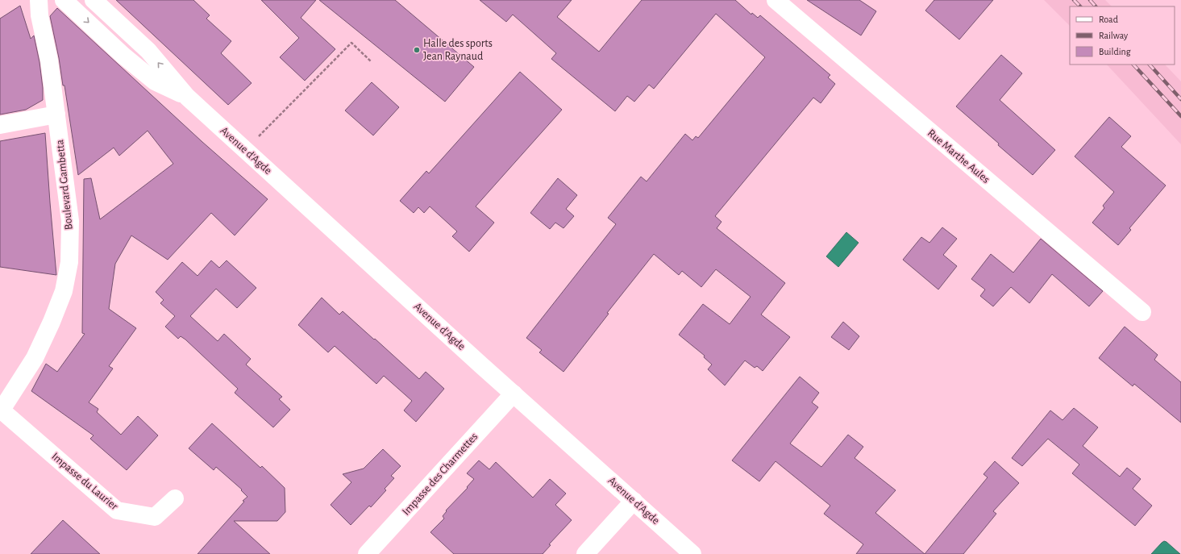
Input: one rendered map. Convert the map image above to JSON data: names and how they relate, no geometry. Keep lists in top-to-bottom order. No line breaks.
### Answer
{"streets":{"street":["Avenue d'Agde","Rue Marthe Aules","Boulevard Gambetta","Impasse des Charmettes","Impasse du Laurier"]},"crossings":[["Avenue d'Agde","Impasse des Charmettes"],["Boulevard Gambetta","Impasse du Laurier"]],"places":["Halle des sports Jean Raynaud"],"legend":["Road","Railway","Building"]}
